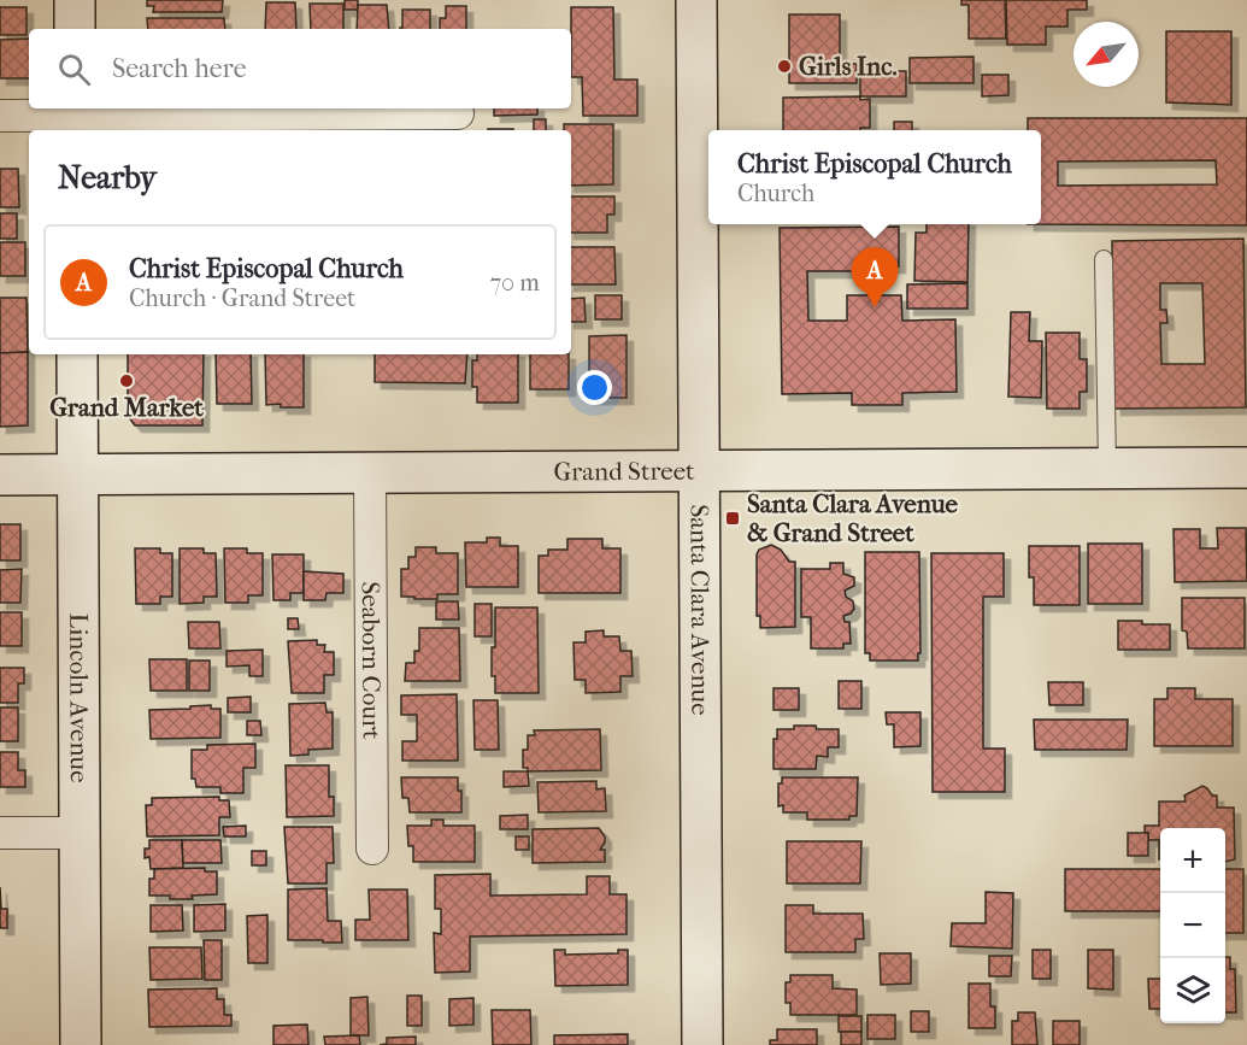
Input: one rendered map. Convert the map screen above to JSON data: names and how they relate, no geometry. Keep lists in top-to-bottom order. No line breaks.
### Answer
{"streets":{"street":["Grand Street","Santa Clara Avenue","Seaborn Court","Lincoln Avenue"]},"crossings":[["Grand Street","Santa Clara Avenue"],["Grand Street","Seaborn Court"],["Grand Street","Lincoln Avenue"]],"places":{"other":["Girls Inc.","Grand Market"],"transit":["Santa Clara Avenue & Grand Street"]},"north":"bottom left","page":{"search":"Search here","popup":["Christ Episcopal Church","Church"],"heading":"Nearby","list":[{"mark":"A","name":"Christ Episcopal Church","note":"Church · Grand Street","value":"70 m"}],"pins":"A","map_buttons":["+","−"]}}
